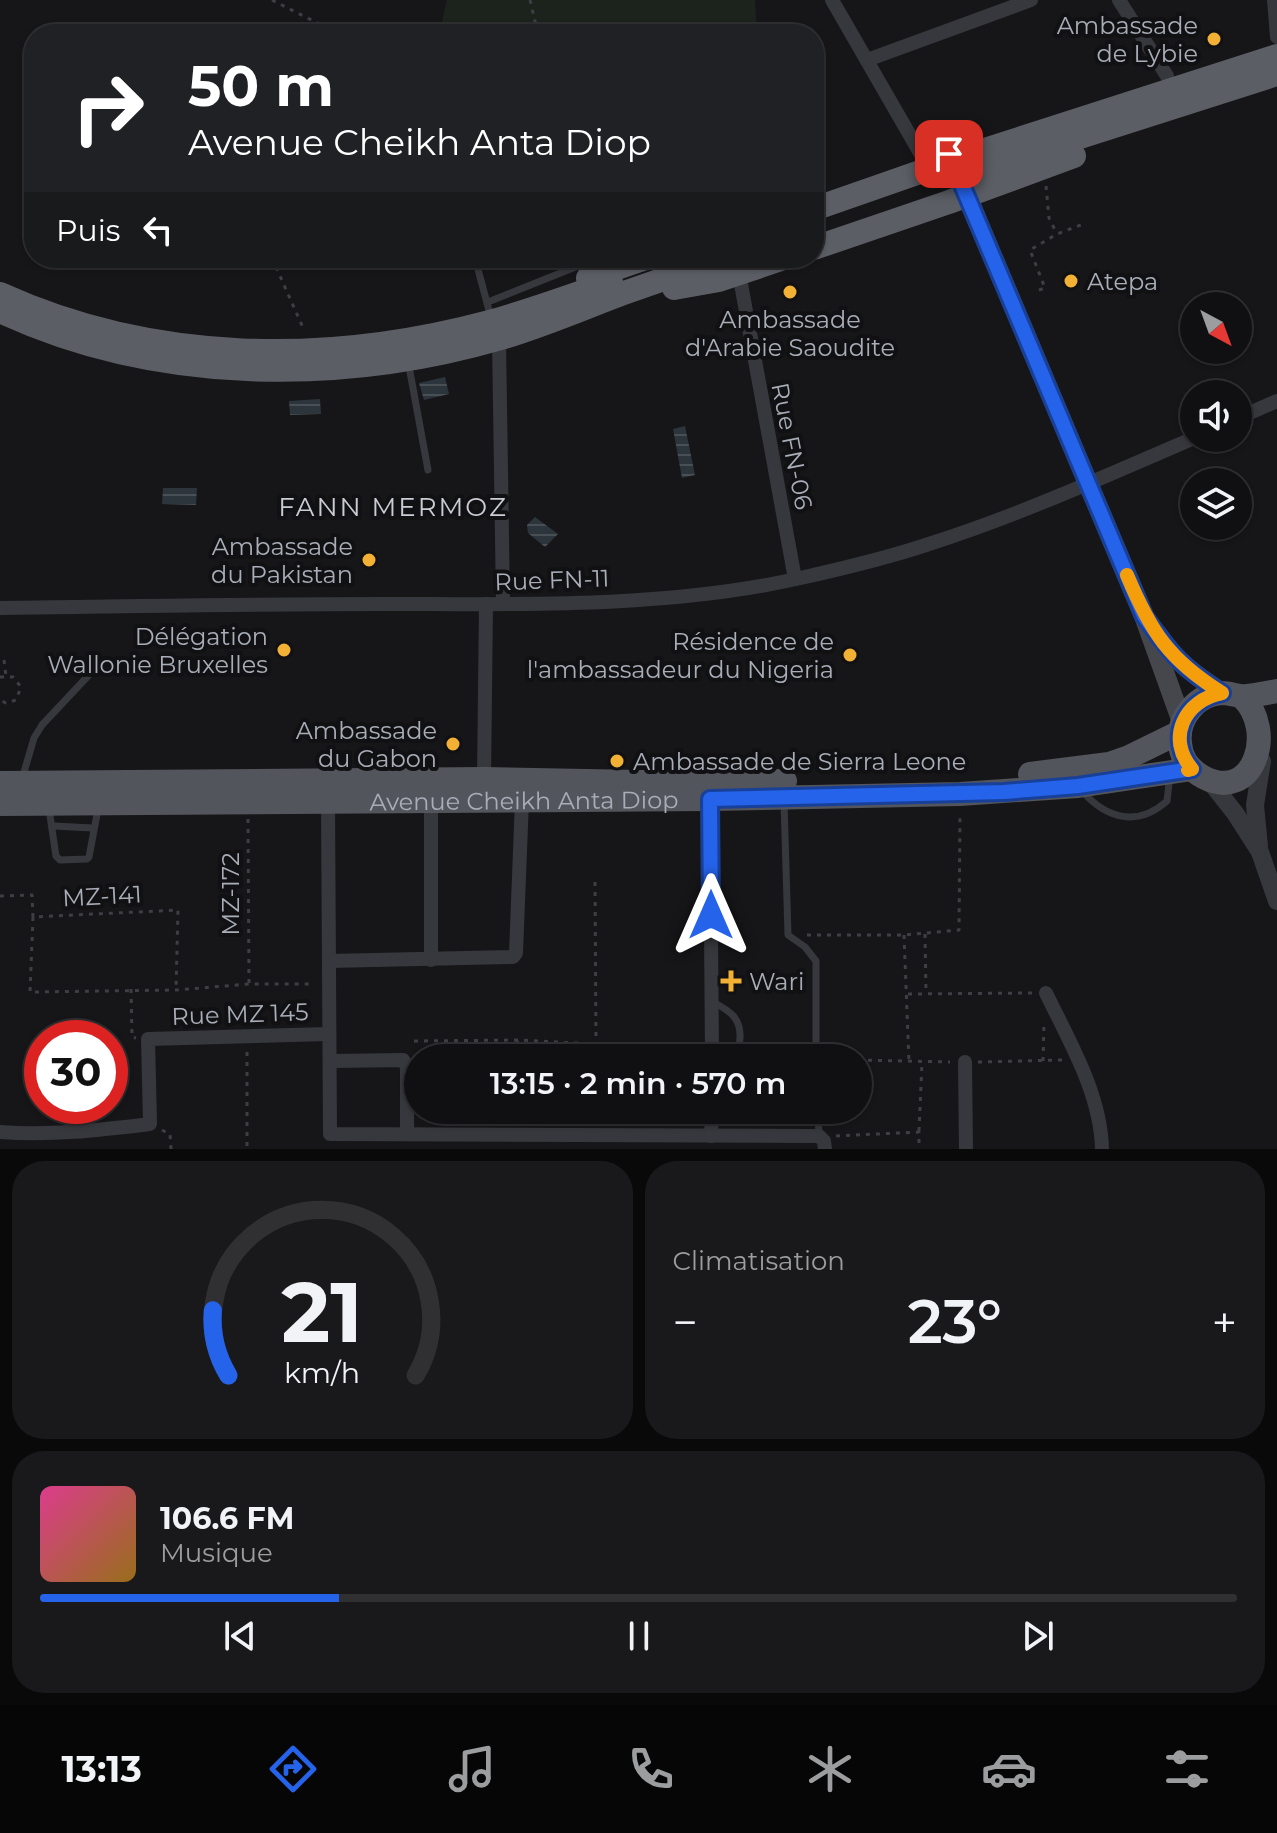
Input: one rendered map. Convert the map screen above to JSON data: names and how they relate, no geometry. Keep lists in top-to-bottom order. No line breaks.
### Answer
{"streets":{"main road":["Avenue Cheikh Anta Diop"],"street":["Rue FN-06","Rue FN-11","Rue MZ 145"],"path":["MZ-172","MZ-141"]},"crossings":[["Rue FN-06","Rue FN-11"],["Avenue Cheikh Anta Diop","MZ-172"]],"districts":["FANN MERMOZ"],"places":{"other":["Ambassade de Lybie","Atepa","Ambassade d'Arabie Saoudite","Ambassade du Pakistan","Délégation Wallonie Bruxelles","Résidence de l'ambassadeur du Nigeria","Ambassade du Gabon","Ambassade de Sierra Leone"],"health":["Wari"]},"north":"bottom right","page":{"turn":["50 m","Avenue Cheikh Anta Diop"],"then":"Puis","limit":"30","trip":"13:15 · 2 min · 570 m","tile":"Climatisation","heat":["−","23°","+"],"song":["106.6 FM","Musique"],"tabs":"13:13","gauge":["21","km/h"]}}
